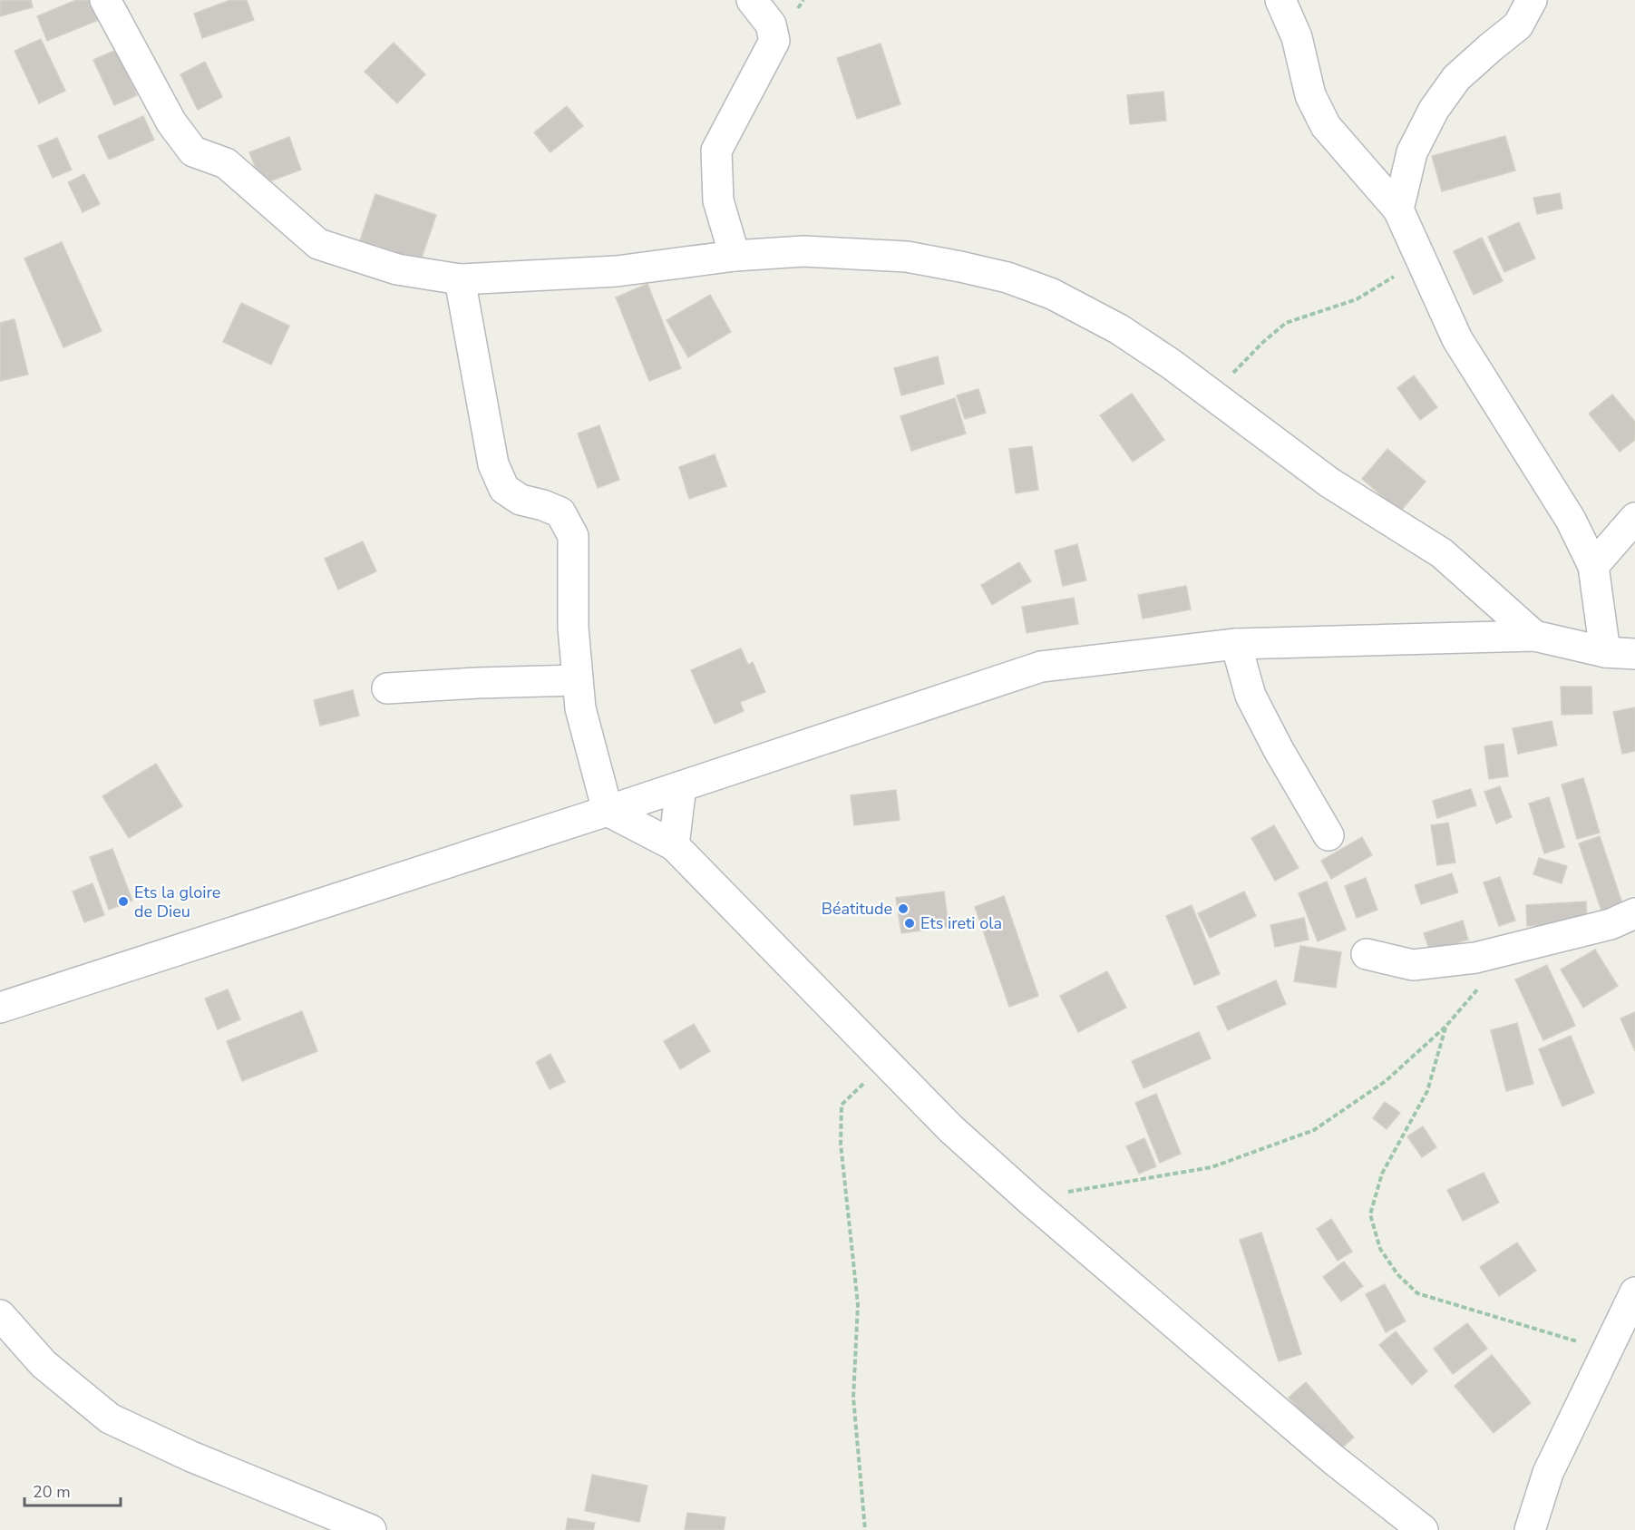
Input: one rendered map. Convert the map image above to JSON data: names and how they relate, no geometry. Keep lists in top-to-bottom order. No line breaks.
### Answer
{"places":["Ets la gloire de Dieu","Béatitude","Ets ireti ola"],"scale_bar":"20 m"}
